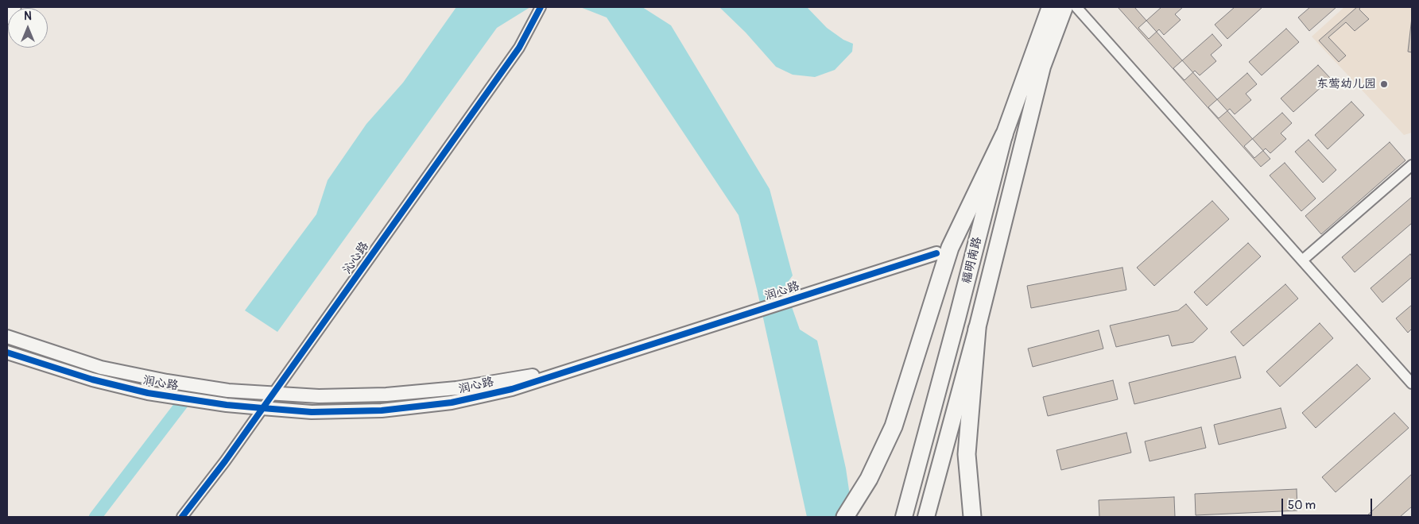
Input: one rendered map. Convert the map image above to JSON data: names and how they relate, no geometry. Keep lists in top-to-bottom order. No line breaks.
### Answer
{"streets":{"main road":["福明南路"],"street":["沁心路","润心路"]},"crossings":[["沁心路","润心路"]],"places":["东莺幼儿园"],"scale_bar":"50 m","north":"top"}
